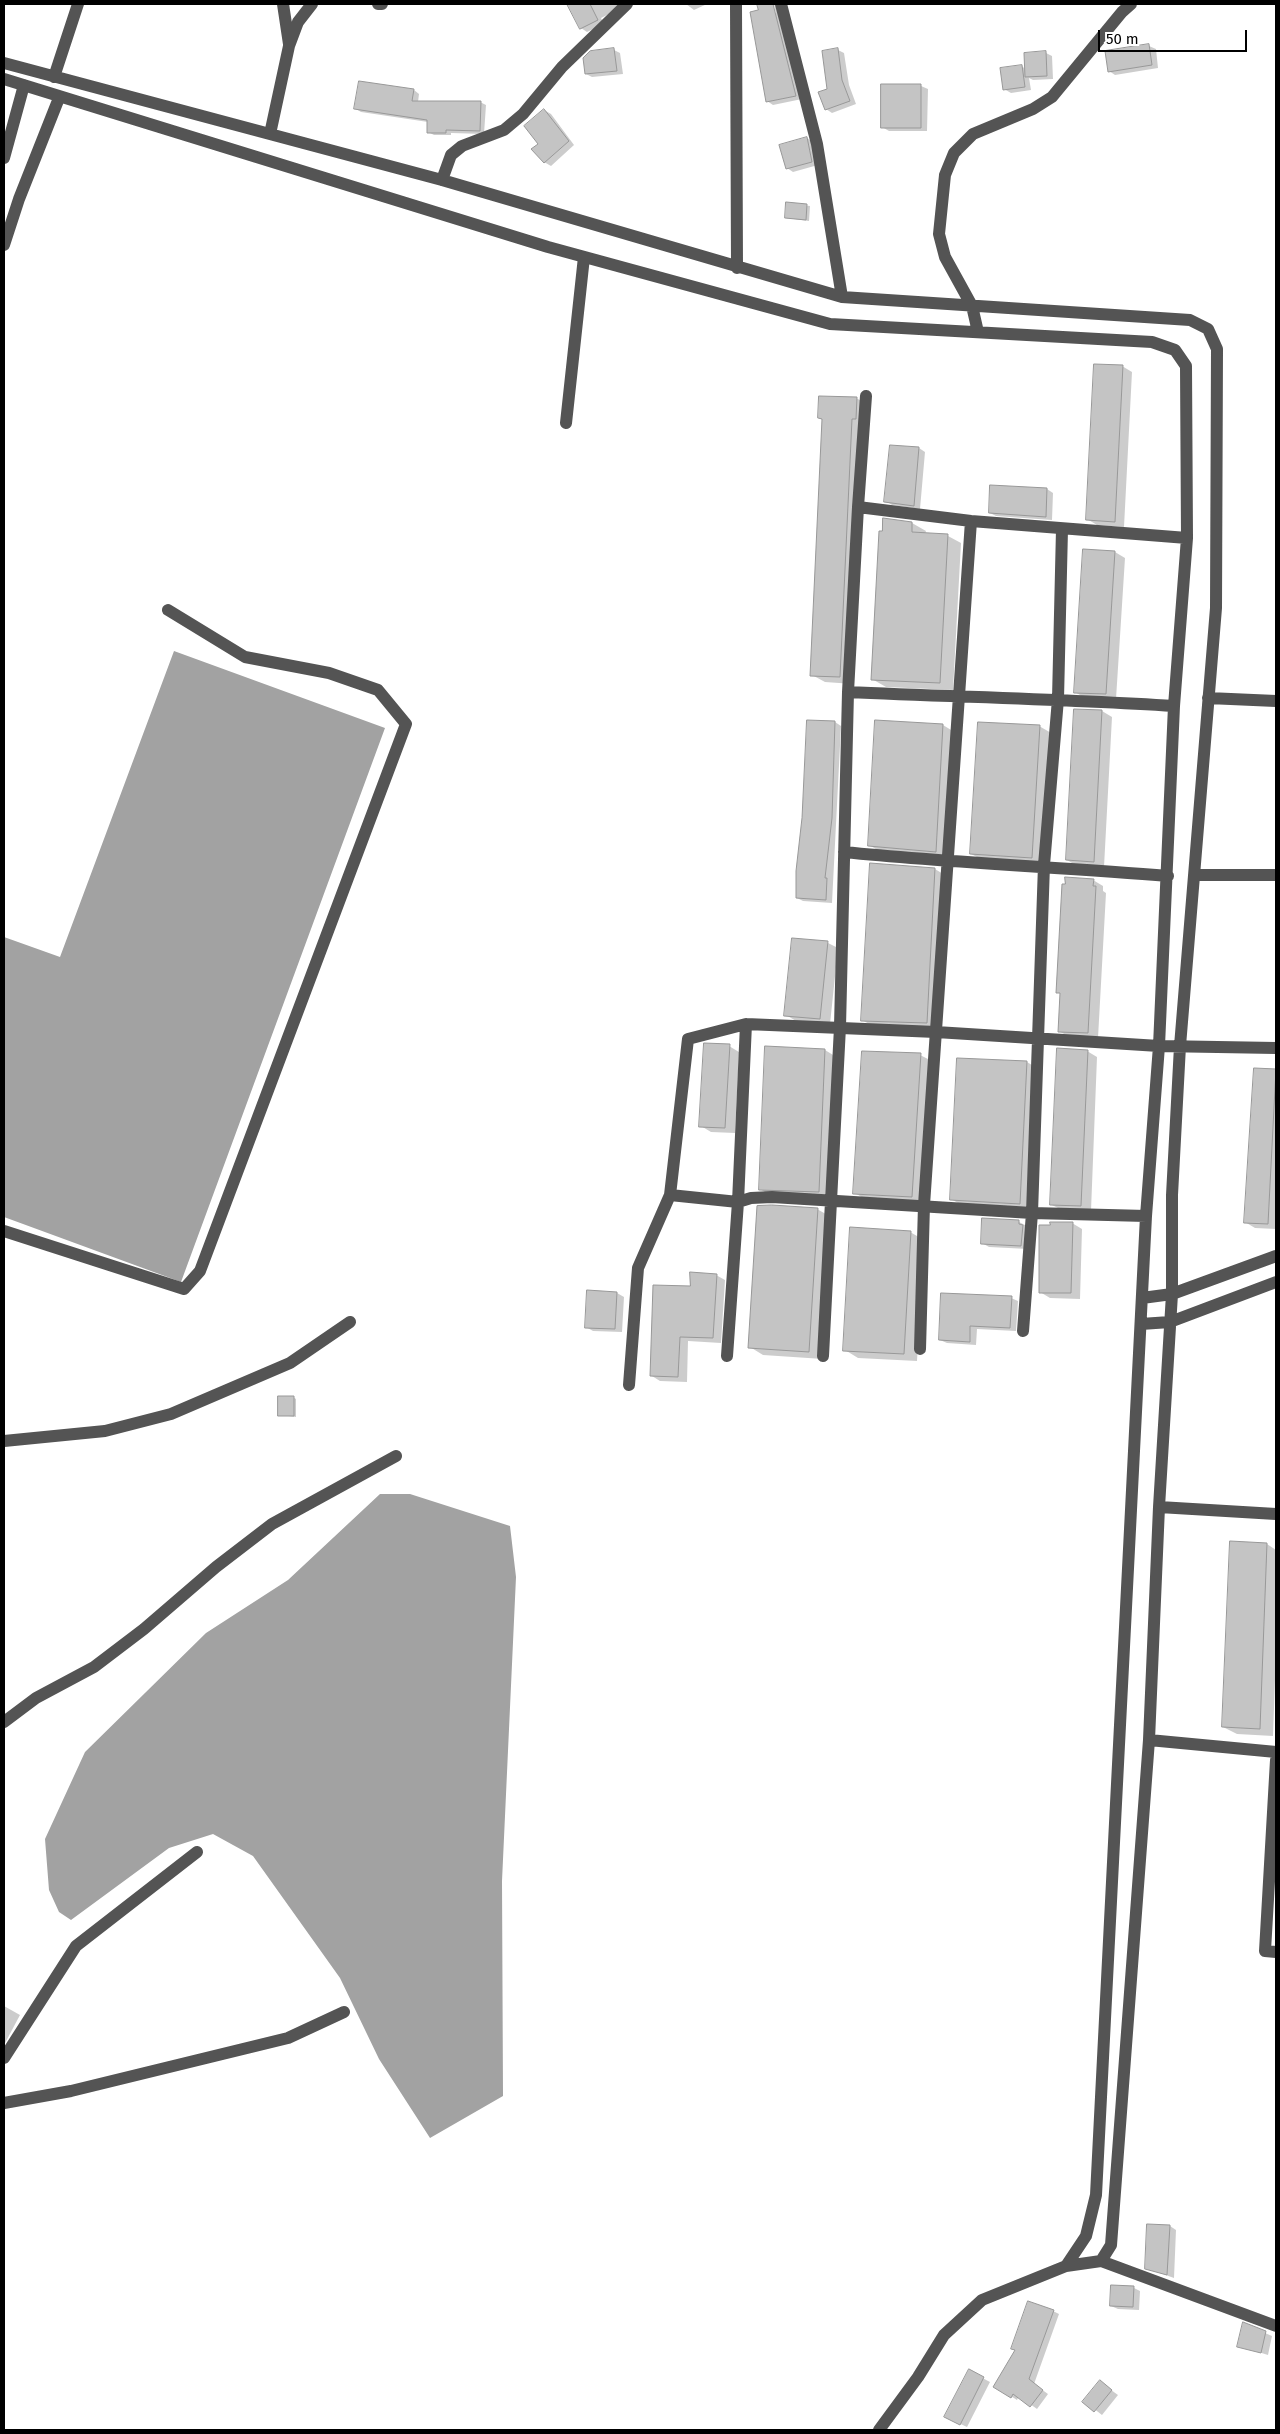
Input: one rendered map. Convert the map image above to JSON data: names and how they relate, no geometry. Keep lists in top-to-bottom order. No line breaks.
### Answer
{"scale_bar":"50 m"}
